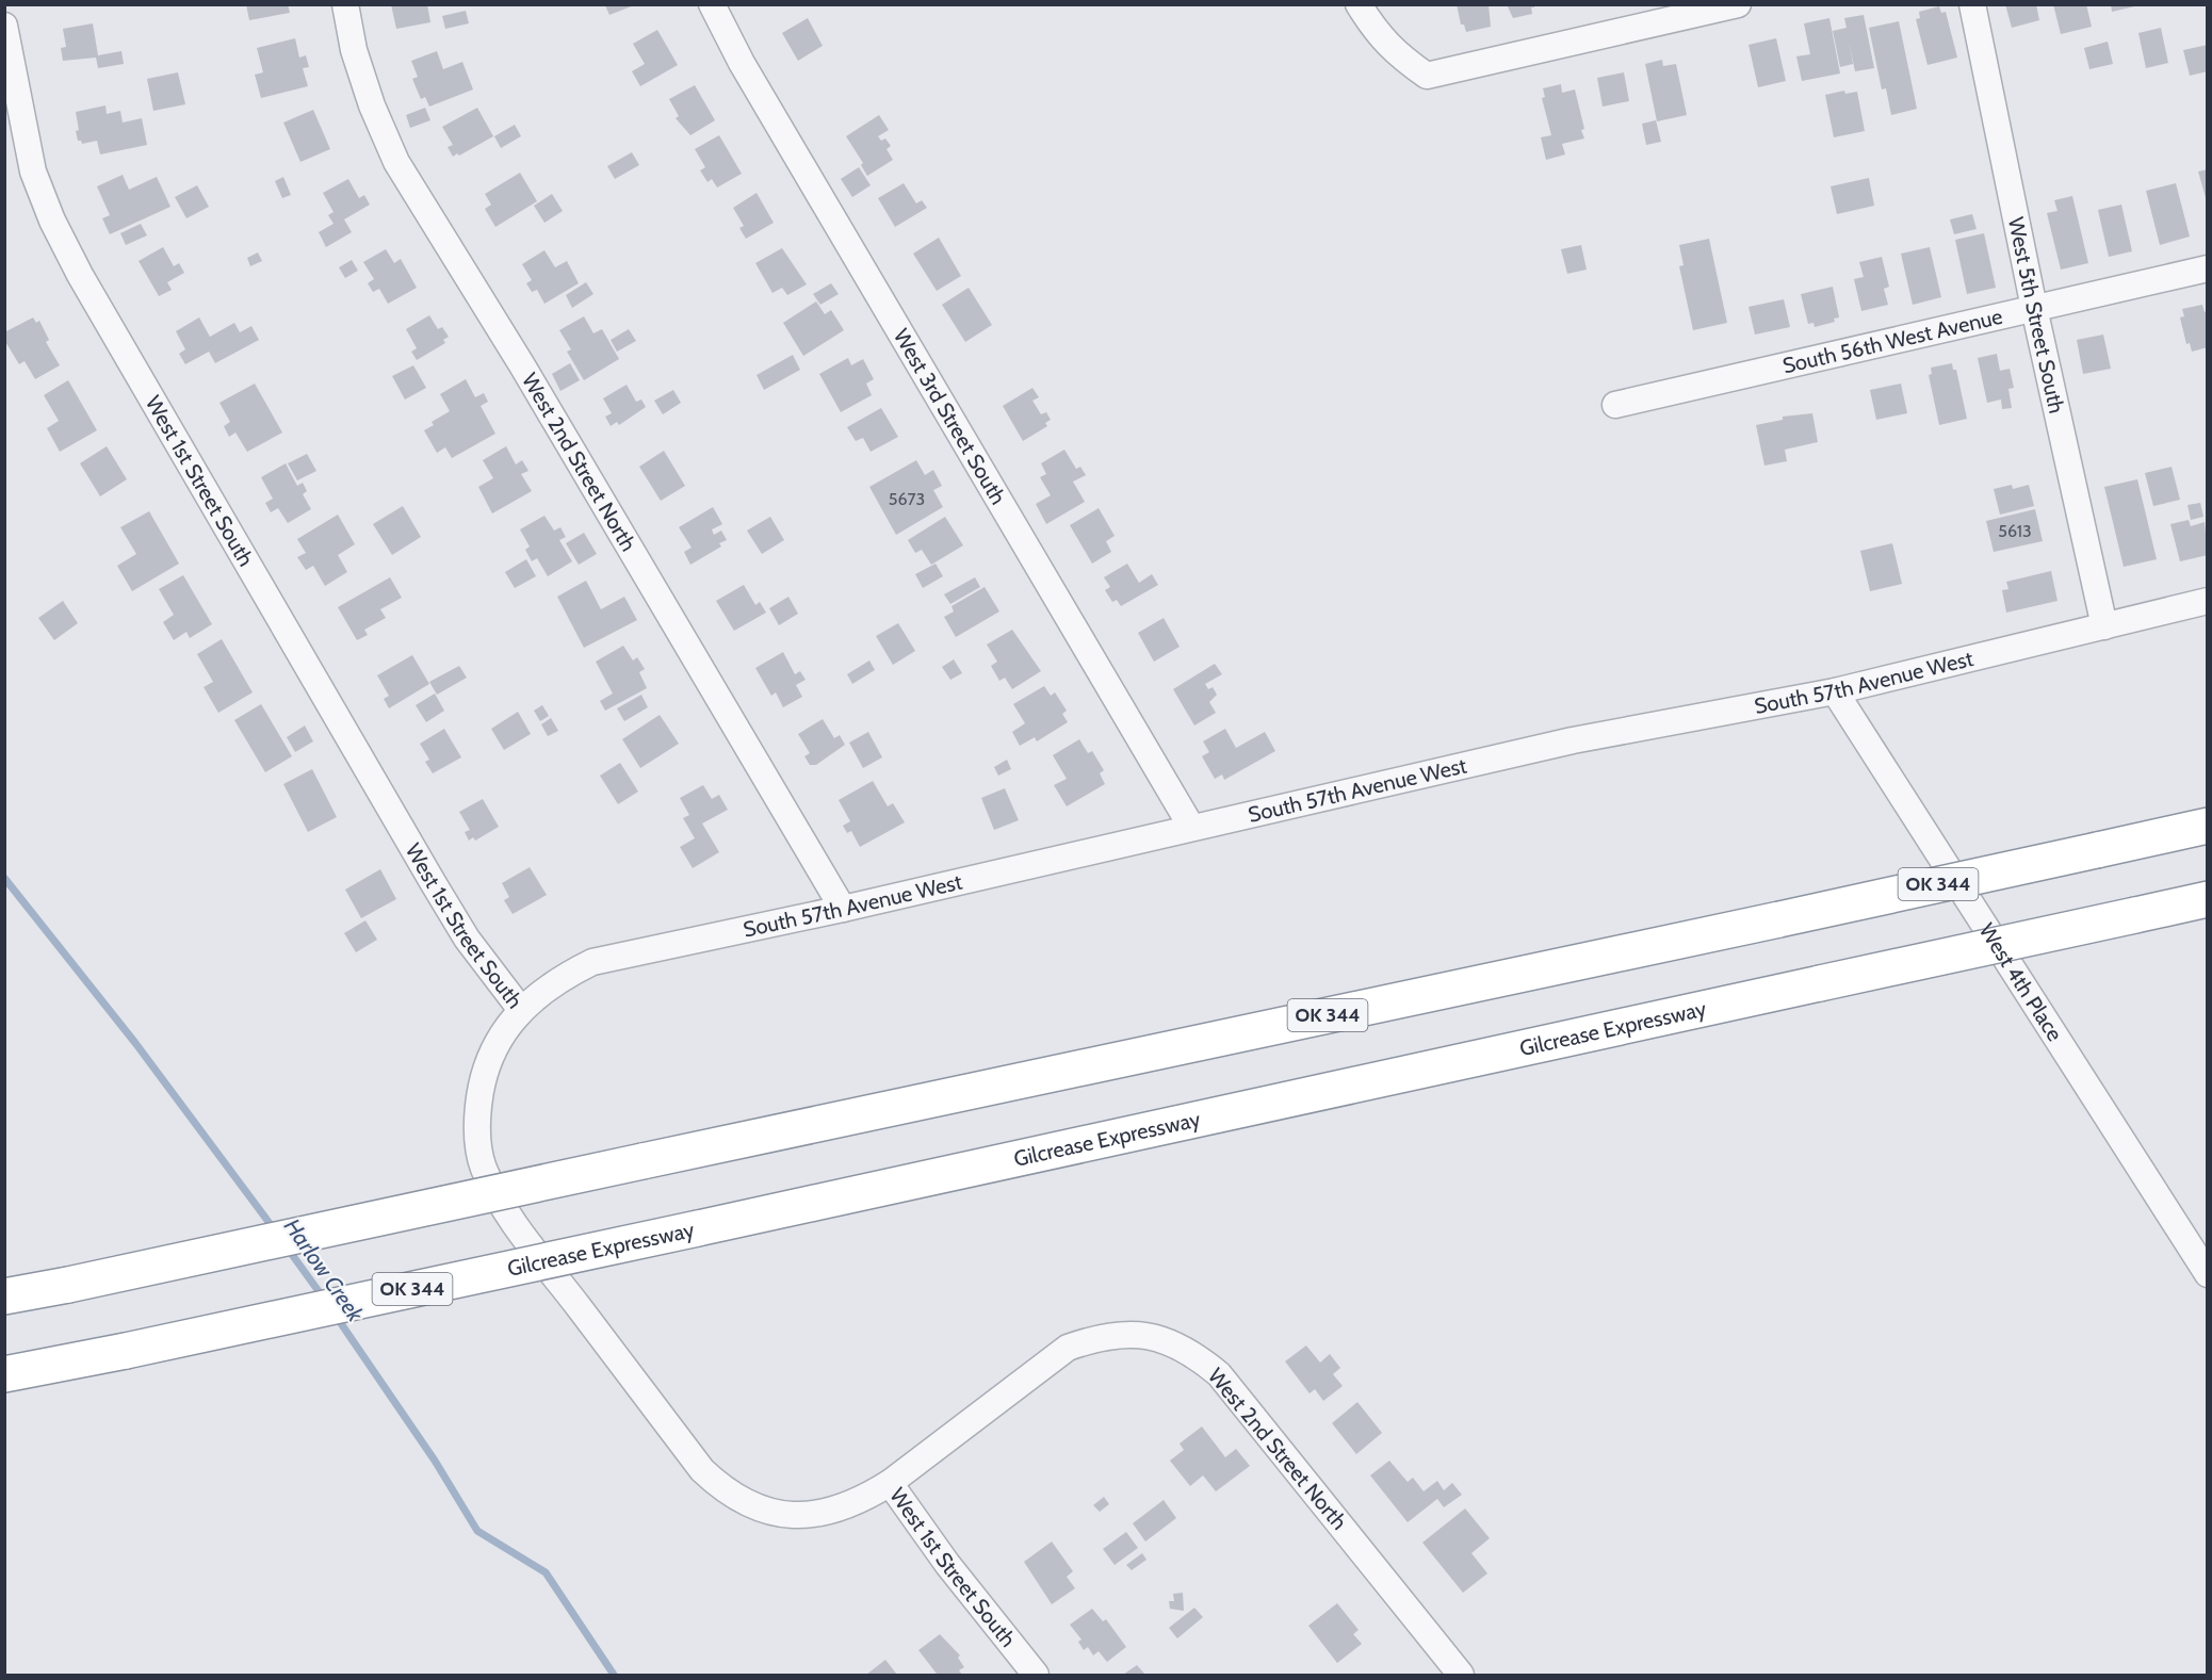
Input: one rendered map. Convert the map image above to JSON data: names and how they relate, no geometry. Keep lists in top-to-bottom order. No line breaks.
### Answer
{"streets":{"highway":["OK 344","Gilcrease Expressway"],"street":["West 5th Street South","South 56th West Avenue","West 3rd Street South","West 2nd Street North","West 1st Street South","South 57th Avenue West","West 4th Place"]},"crossings":[["West 5th Street South","South 56th West Avenue"],["West 5th Street South","South 57th Avenue West"],["West 3rd Street South","South 57th Avenue West"],["West 2nd Street North","West 1st Street South"],["West 2nd Street North","South 57th Avenue West"],["West 1st Street South","South 57th Avenue West"],["South 57th Avenue West","West 4th Place"]],"water":["Harlow Creek"],"house_numbers":["5673","5613"]}
